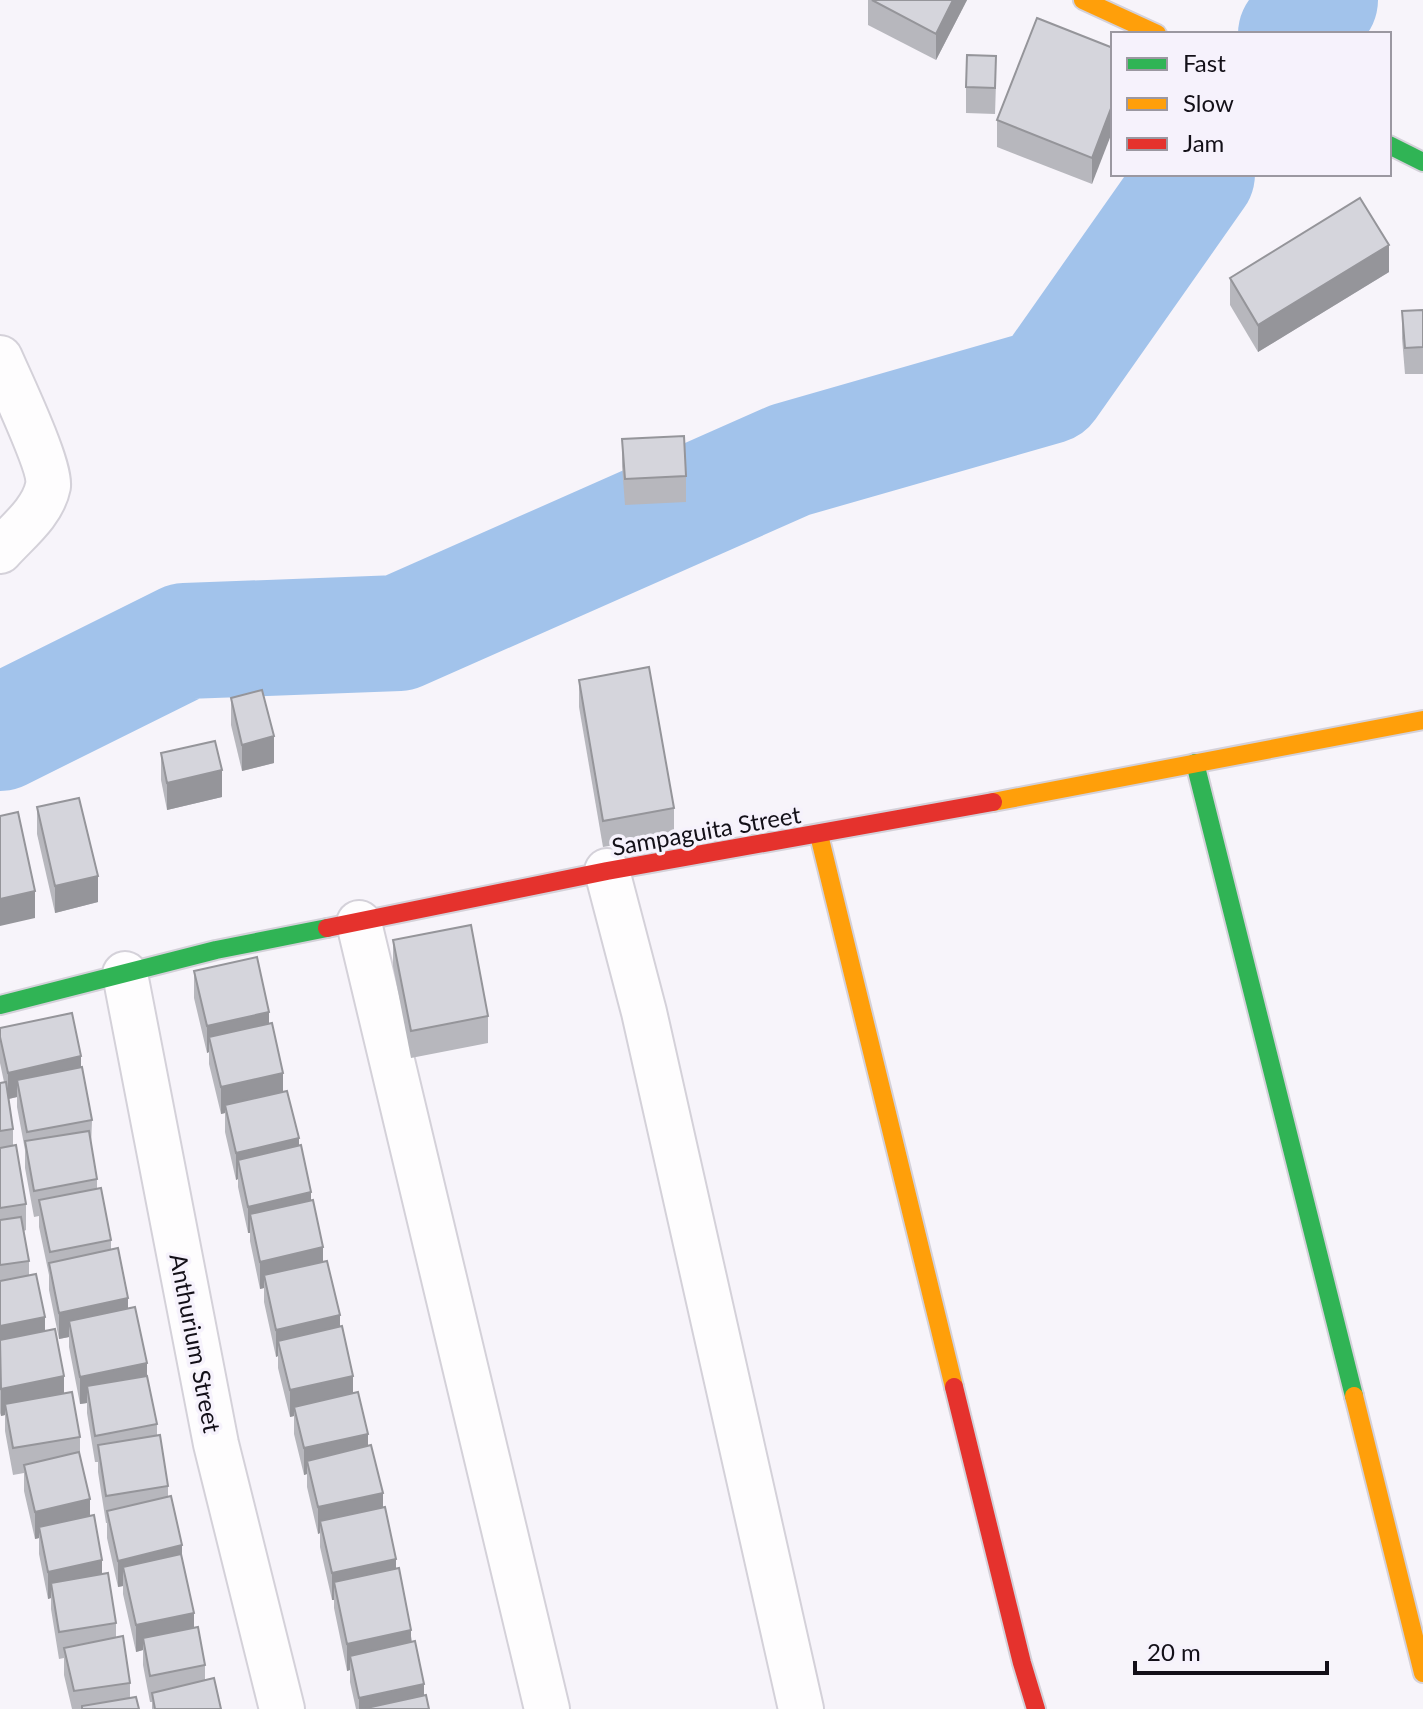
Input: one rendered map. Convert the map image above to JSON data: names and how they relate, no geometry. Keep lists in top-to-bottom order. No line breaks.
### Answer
{"streets":{"street":["Sampaguita Street","Anthurium Street"]},"crossings":[["Sampaguita Street","Anthurium Street"]],"legend":["Fast","Slow","Jam"],"scale_bar":"20 m"}
